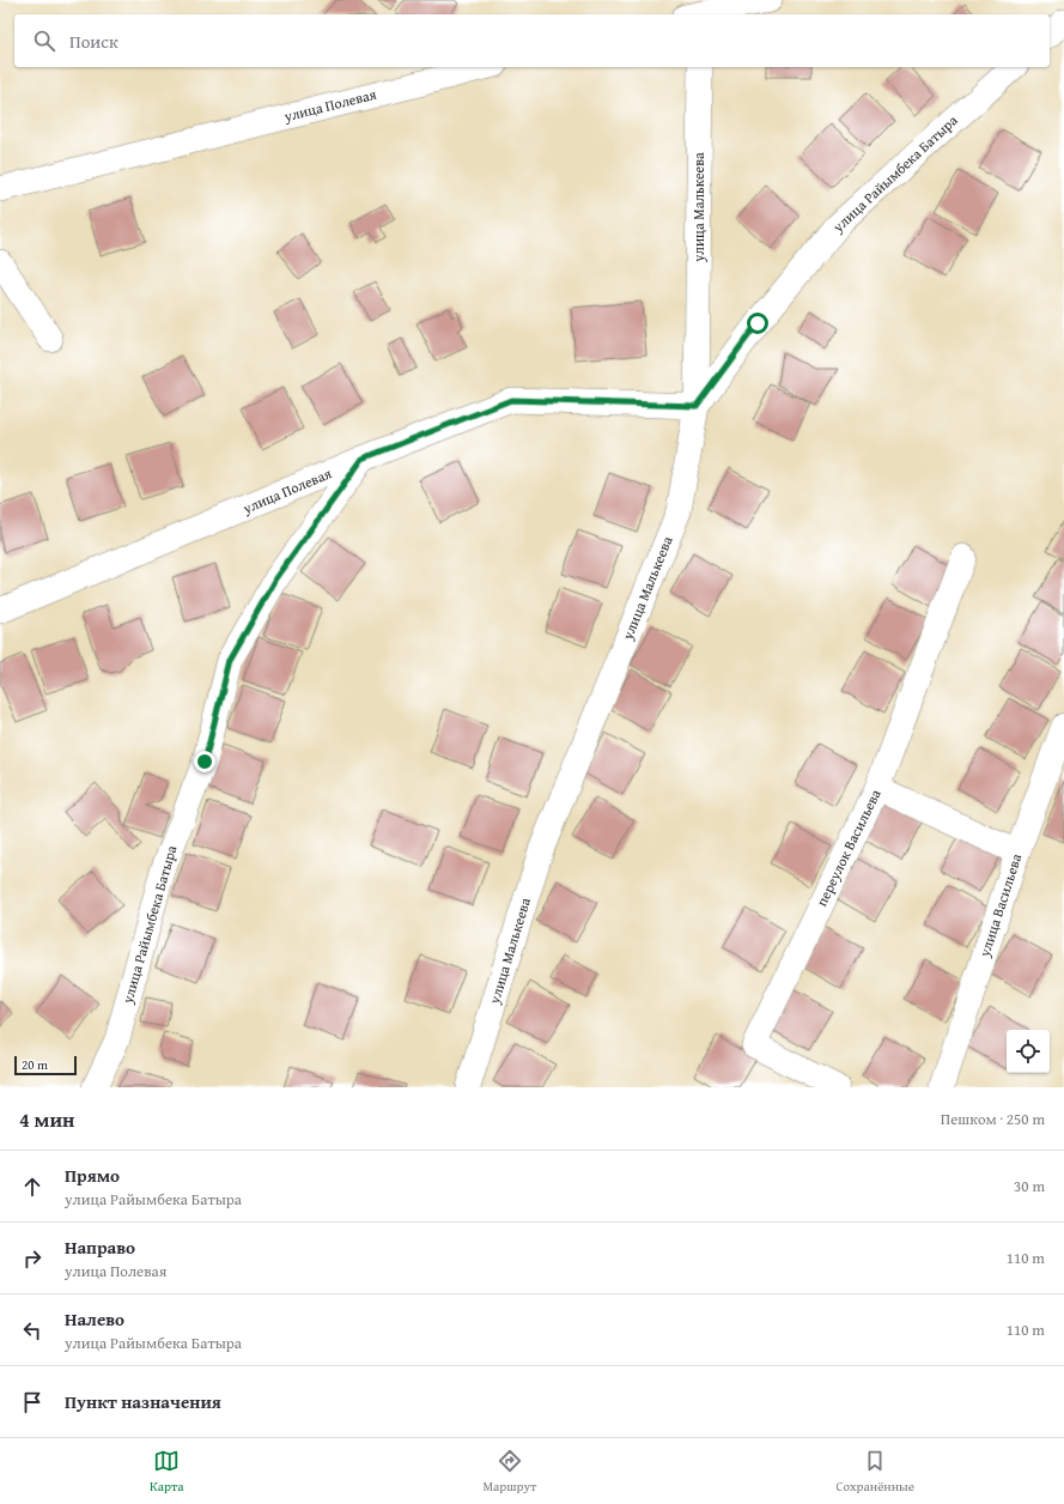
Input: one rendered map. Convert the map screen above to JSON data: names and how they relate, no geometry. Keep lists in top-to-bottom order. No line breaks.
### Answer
{"streets":{"street":["улица Полевая","улица Райымбека Батыра","улица Малькеева","переулок Васильева","улица Васильева"]},"crossings":[["улица Полевая","улица Райымбека Батыра"],["улица Полевая","улица Малькеева"],["улица Райымбека Батыра","улица Малькеева"]],"scale_bar":"20 m","page":{"search":"Поиск","scale":"20 m","heading":["4 мин","Пешком · 250 m"],"list":[["Прямо","улица Райымбека Батыра","30 m"],["Направо","улица Полевая","110 m"],["Налево","улица Райымбека Батыра","110 m"],"Пункт назначения"],"nav":["Карта","Маршрут","Сохранённые"]}}
